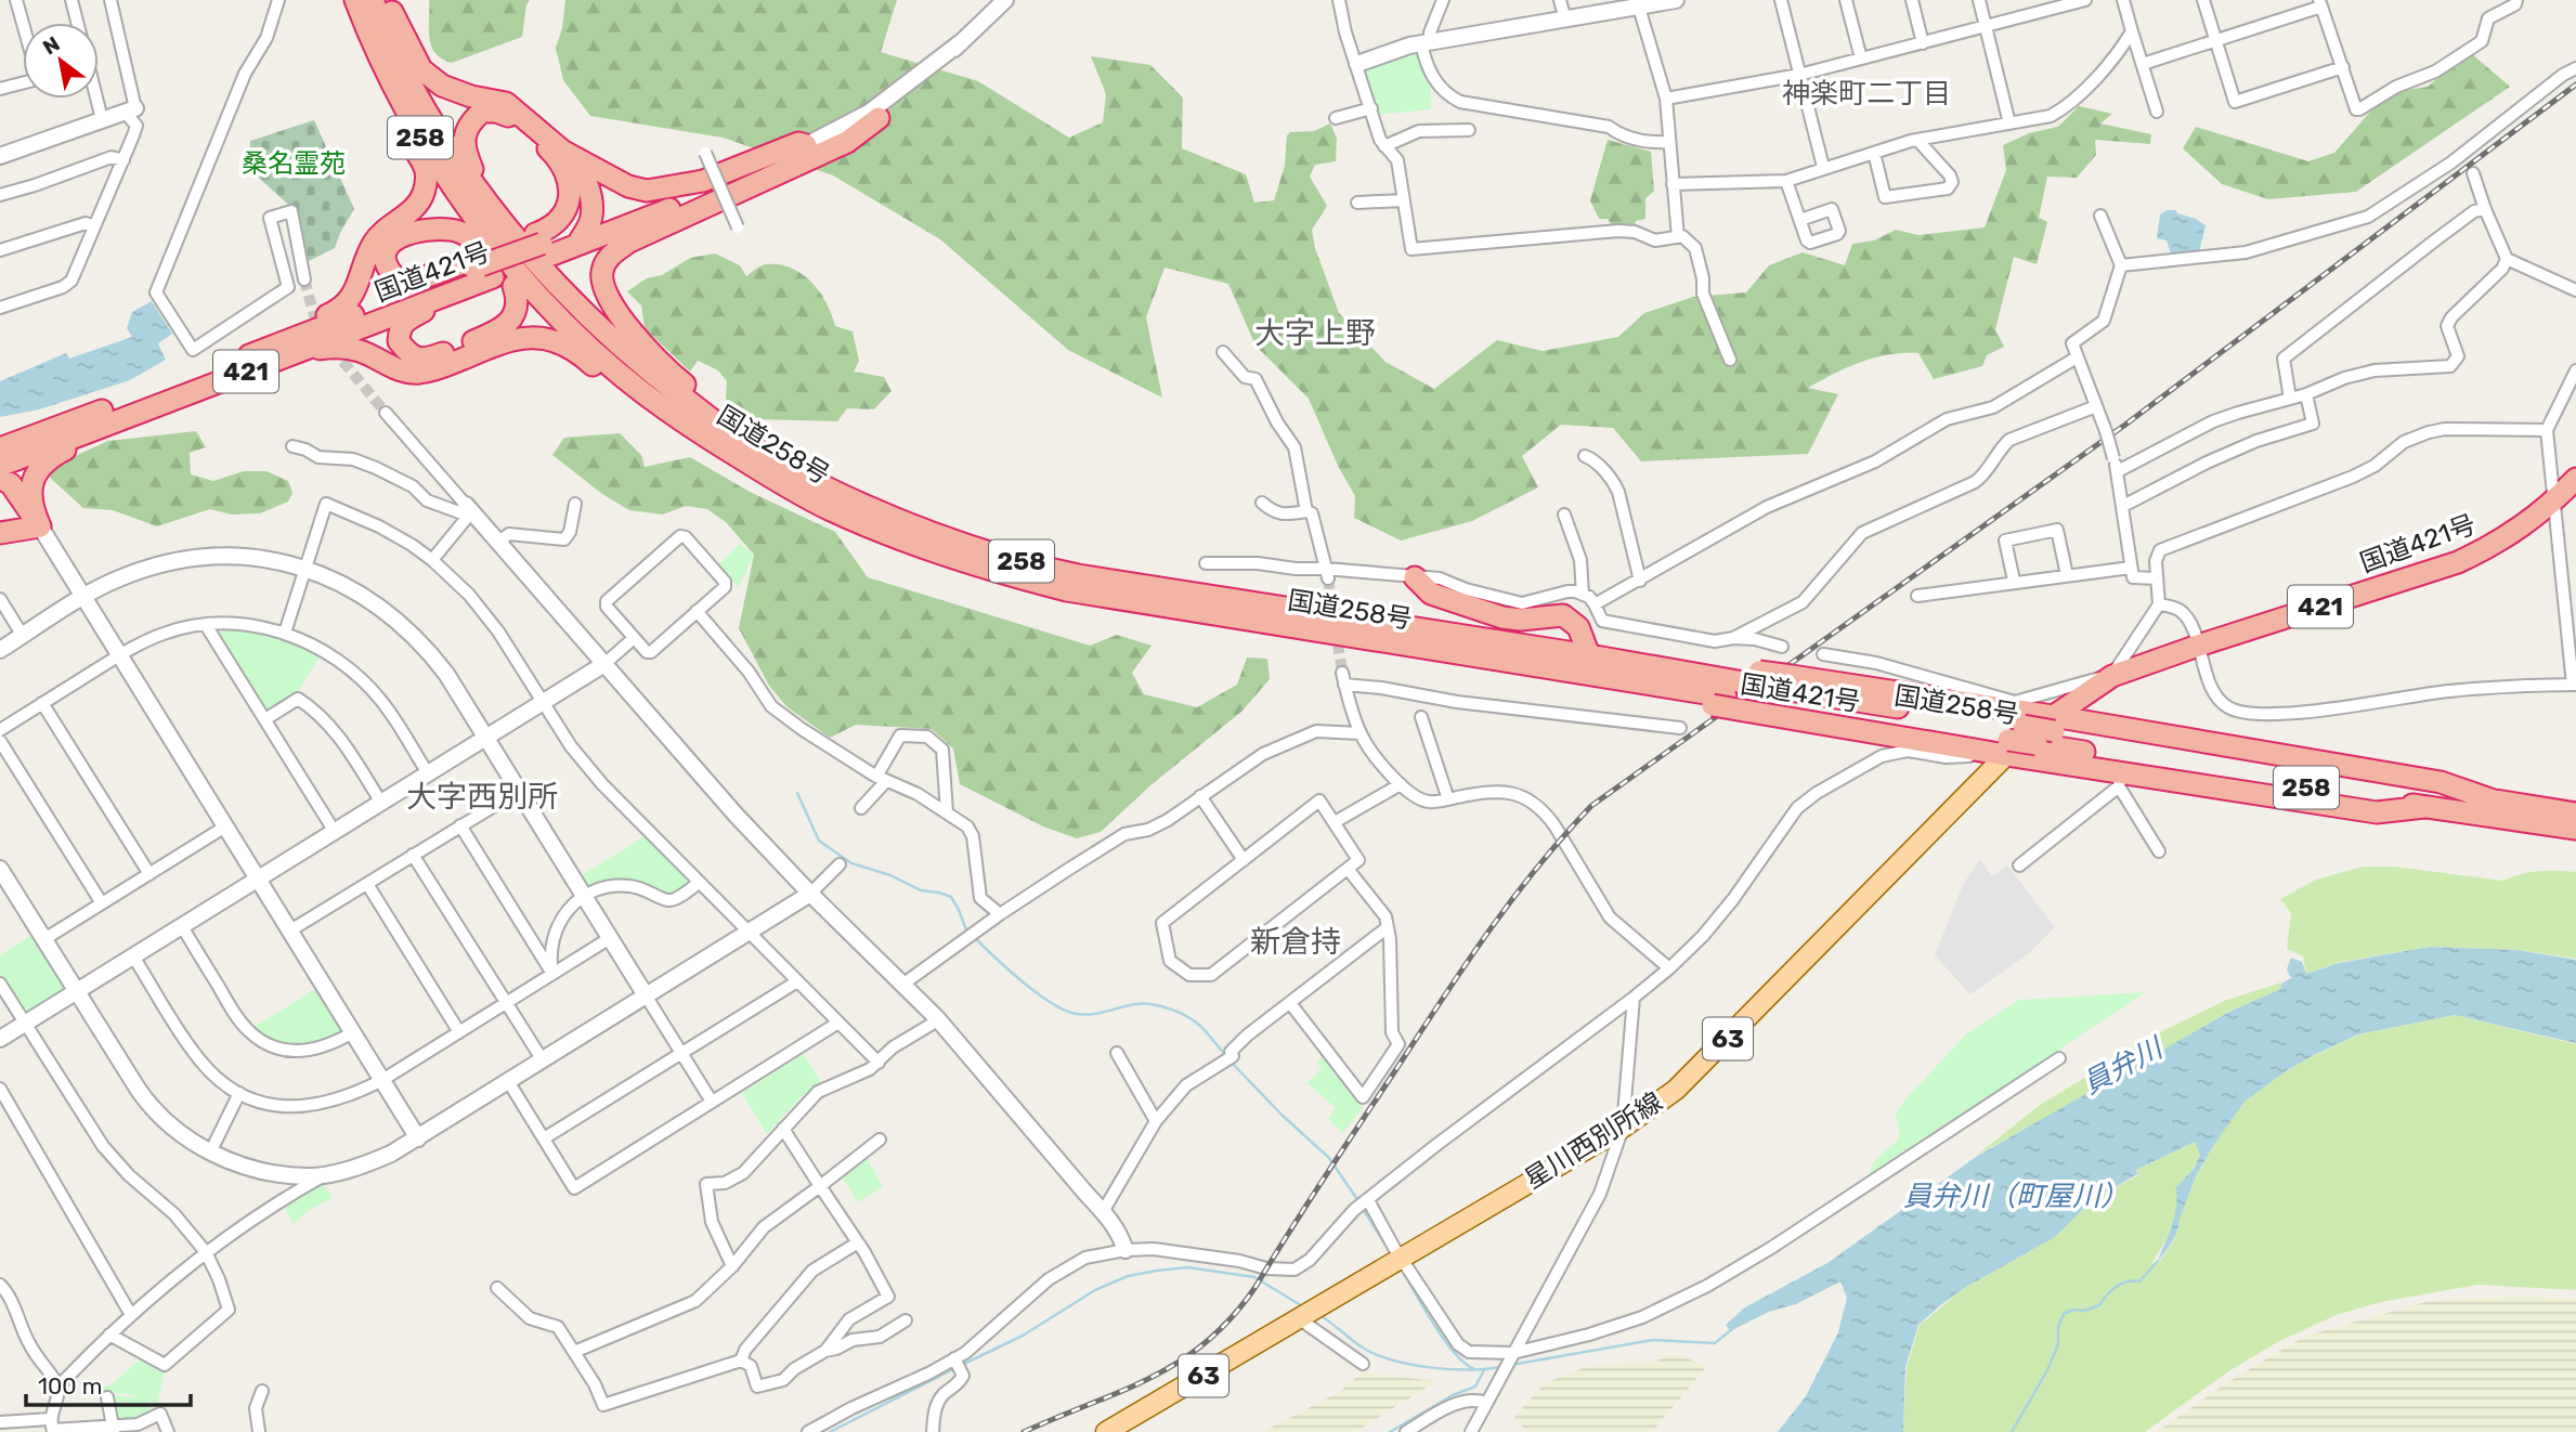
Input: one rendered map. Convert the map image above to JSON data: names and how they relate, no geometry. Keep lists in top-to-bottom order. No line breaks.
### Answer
{"streets":{"highway":["258","国道421号","421","国道258号"],"main road":["63","星川西別所線"]},"crossings":[["国道421号","421"],["国道421号","国道258号"],["国道421号","星川西別所線"],["421","国道258号"],["国道258号","星川西別所線"]],"districts":["神楽町二丁目","大字上野","大字西別所","新倉持"],"water":["員弁川","員弁川（町屋川）"],"parks":["桑名霊苑"],"scale_bar":"100 m","north":"top left"}
